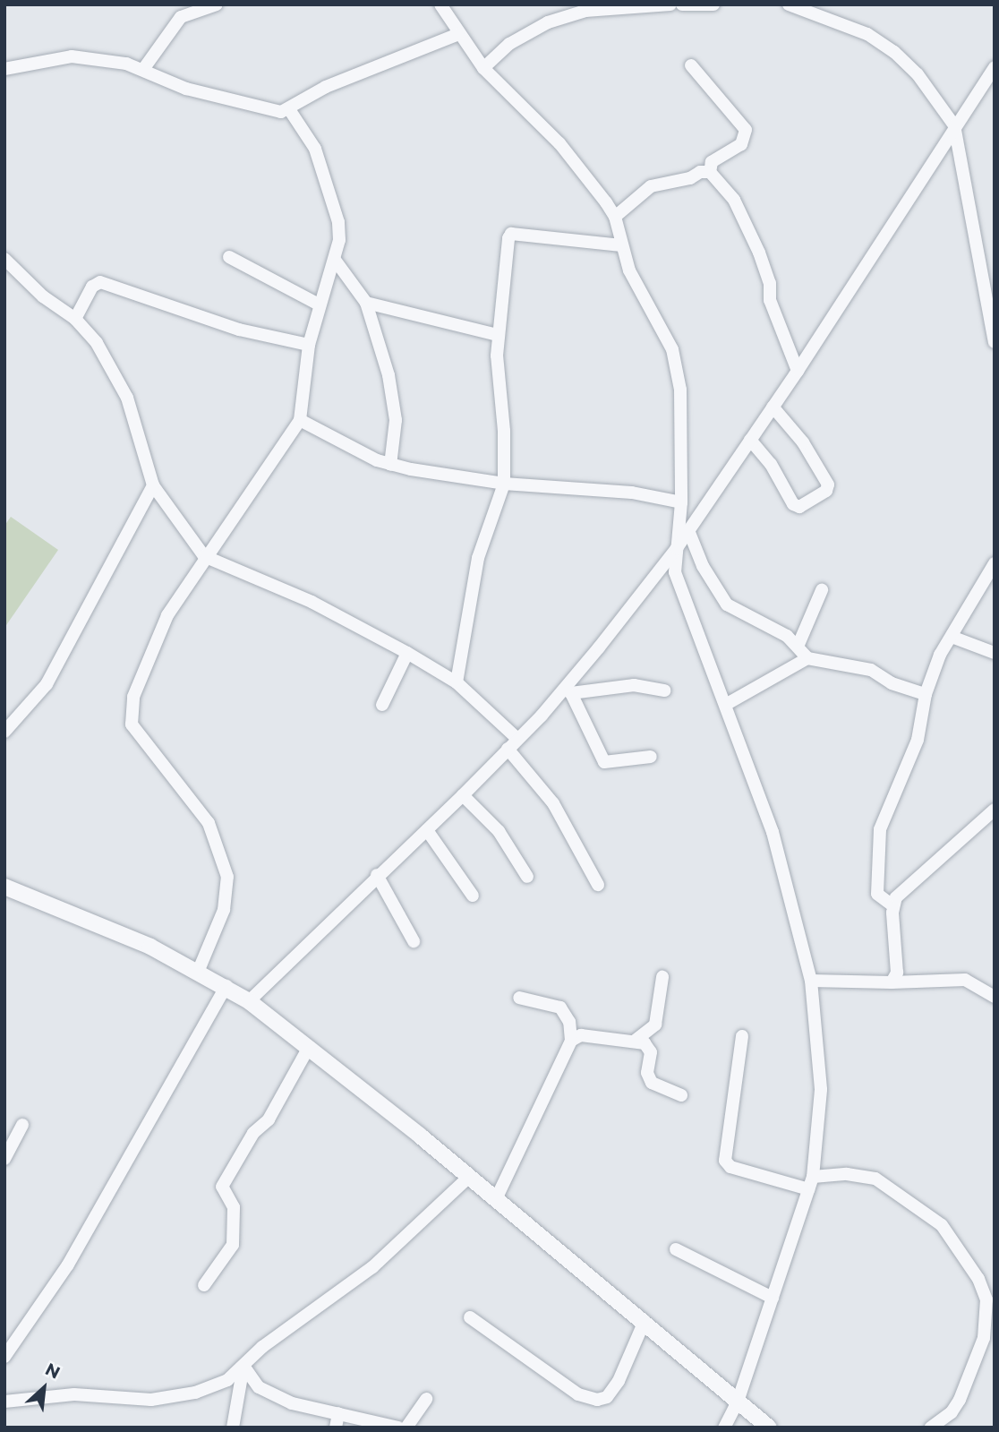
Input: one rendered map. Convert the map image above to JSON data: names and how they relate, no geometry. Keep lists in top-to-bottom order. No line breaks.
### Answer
{"north":"top right"}
